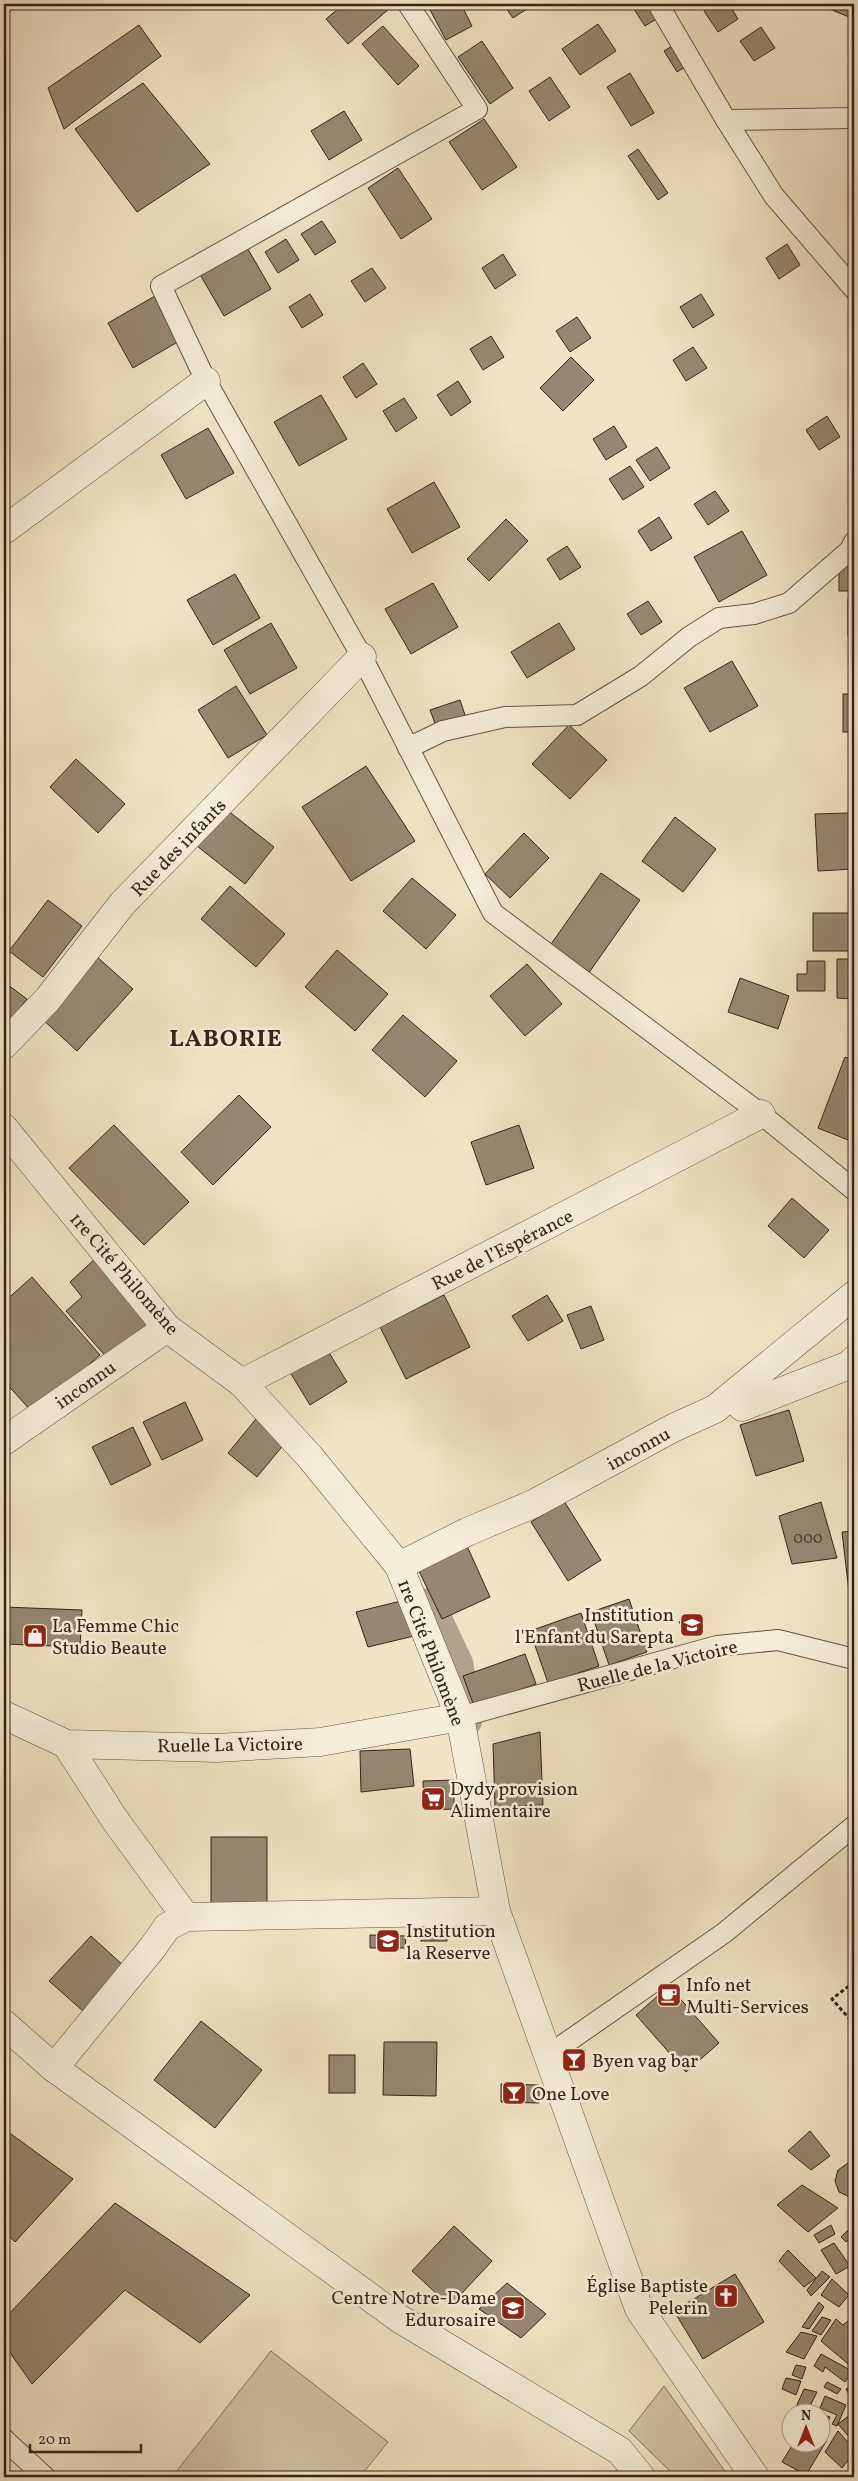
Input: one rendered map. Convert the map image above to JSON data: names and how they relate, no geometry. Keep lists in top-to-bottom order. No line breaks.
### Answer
{"streets":{"street":["Rue des infants","Rue de l’Espérance","1re Cité Philomène","inconnu","Ruelle La Victoire"],"lane":["Ruelle de la Victoire"]},"crossings":[["Rue de l’Espérance","1re Cité Philomène"],["1re Cité Philomène","inconnu"],["1re Cité Philomène","Ruelle de la Victoire"],["1re Cité Philomène","Ruelle La Victoire"],["Ruelle de la Victoire","Ruelle La Victoire"]],"districts":["LABORIE"],"places":{"school or university":["Institution l'Enfant du Sarepta","Institution la Reserve","Centre Notre-Dame Edurosaire"],"shop":["La Femme Chic Studio Beaute"],"supermarket":["Dydy provision Alimentaire"],"cafe":["Info net Multi-Services"],"bar":["Byen vag bar","One Love"],"church":["Église Baptiste Pelerin"]},"house_numbers":["000"],"scale_bar":"20 m","north":"top"}
